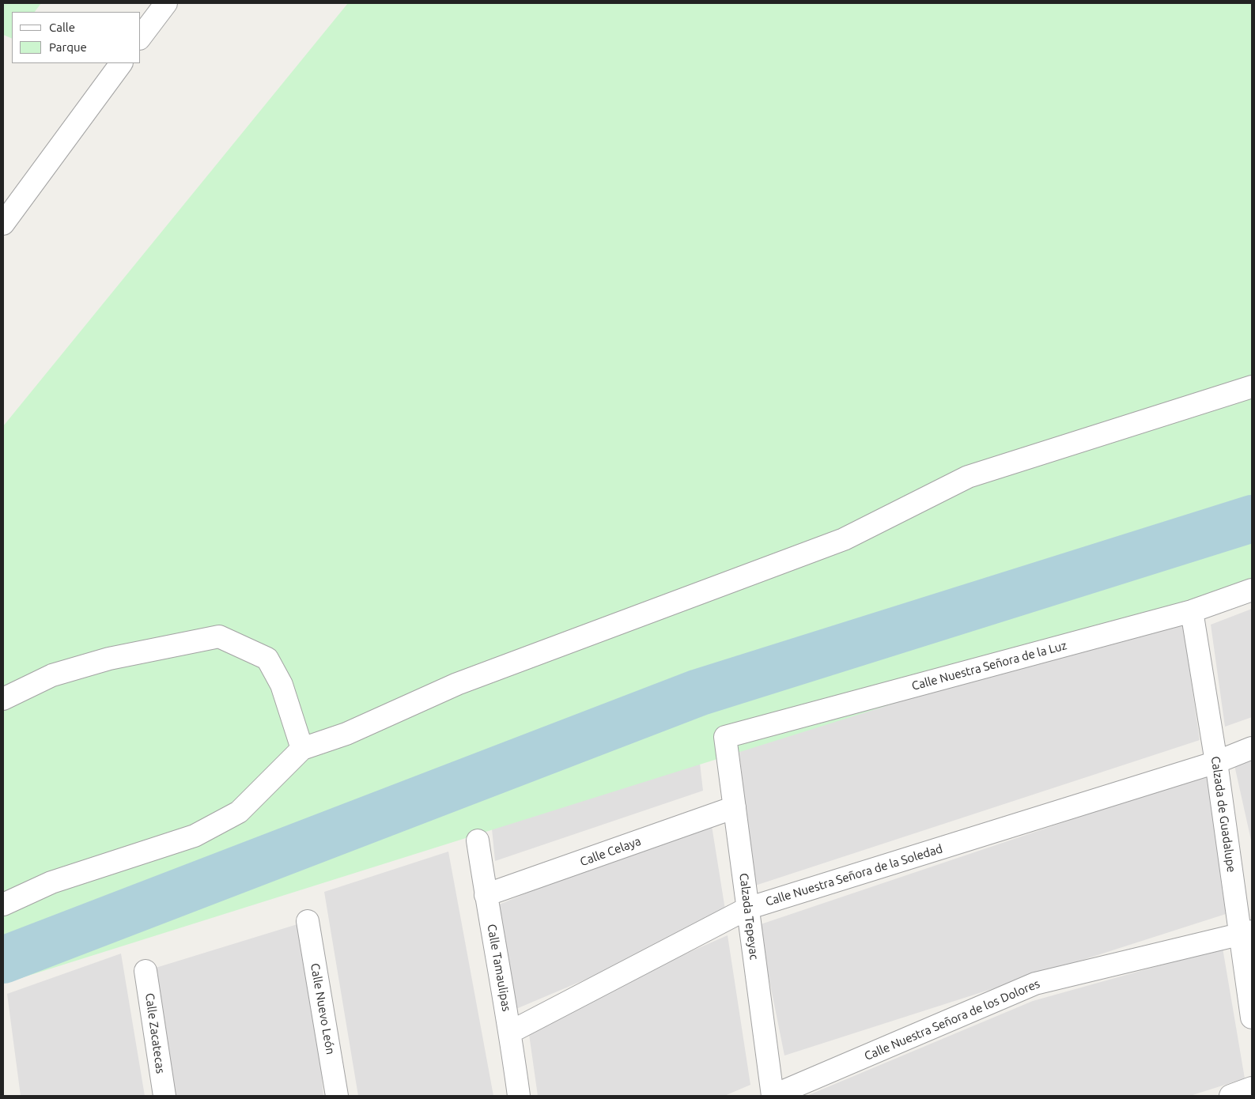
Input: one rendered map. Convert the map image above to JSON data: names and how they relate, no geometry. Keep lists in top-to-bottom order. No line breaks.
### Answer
{"streets":{"street":["Calle Nuestra Señora de la Luz","Calzada de Guadalupe","Calle Celaya","Calle Nuestra Señora de la Soledad","Calzada Tepeyac","Calle Tamaulipas","Calle Nuevo León","Calle Nuestra Señora de los Dolores","Calle Zacatecas"]},"crossings":[["Calle Nuestra Señora de la Luz","Calzada de Guadalupe"],["Calle Nuestra Señora de la Luz","Calzada Tepeyac"],["Calzada de Guadalupe","Calle Nuestra Señora de la Soledad"],["Calzada de Guadalupe","Calle Nuestra Señora de los Dolores"],["Calle Celaya","Calzada Tepeyac"],["Calle Celaya","Calle Tamaulipas"],["Calle Nuestra Señora de la Soledad","Calzada Tepeyac"],["Calle Nuestra Señora de la Soledad","Calle Tamaulipas"],["Calzada Tepeyac","Calle Nuestra Señora de los Dolores"]],"legend":["Calle","Parque"]}
